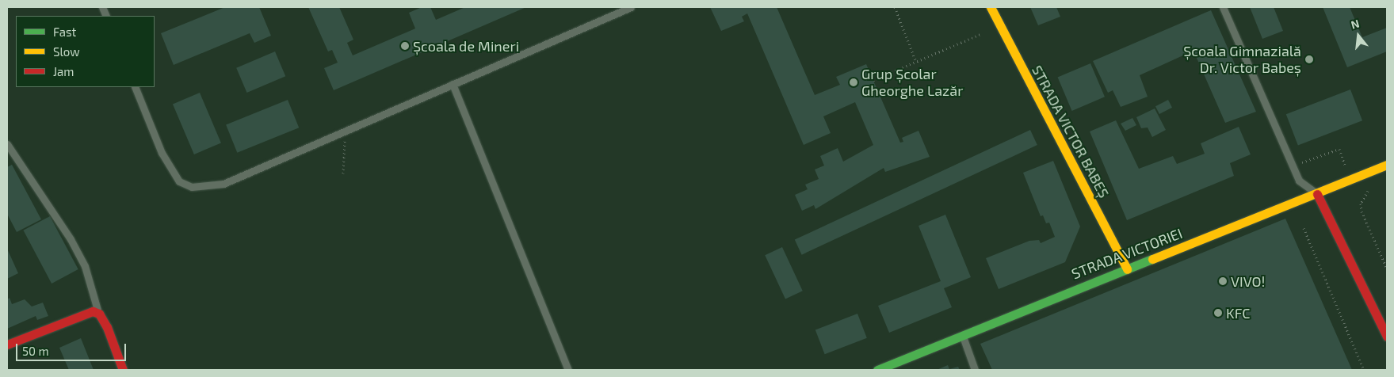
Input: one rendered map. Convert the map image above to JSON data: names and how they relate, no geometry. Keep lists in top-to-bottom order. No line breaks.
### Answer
{"streets":{"street":["STRADA VICTOR BABEȘ","STRADA VICTORIEI"]},"crossings":[["STRADA VICTOR BABEȘ","STRADA VICTORIEI"]],"places":["Școala de Mineri","Școala Gimnazială Dr. Victor Babeș","Grup Școlar Gheorghe Lazăr","VIVO!","KFC"],"legend":["Fast","Slow","Jam"],"scale_bar":"50 m","north":"top"}
